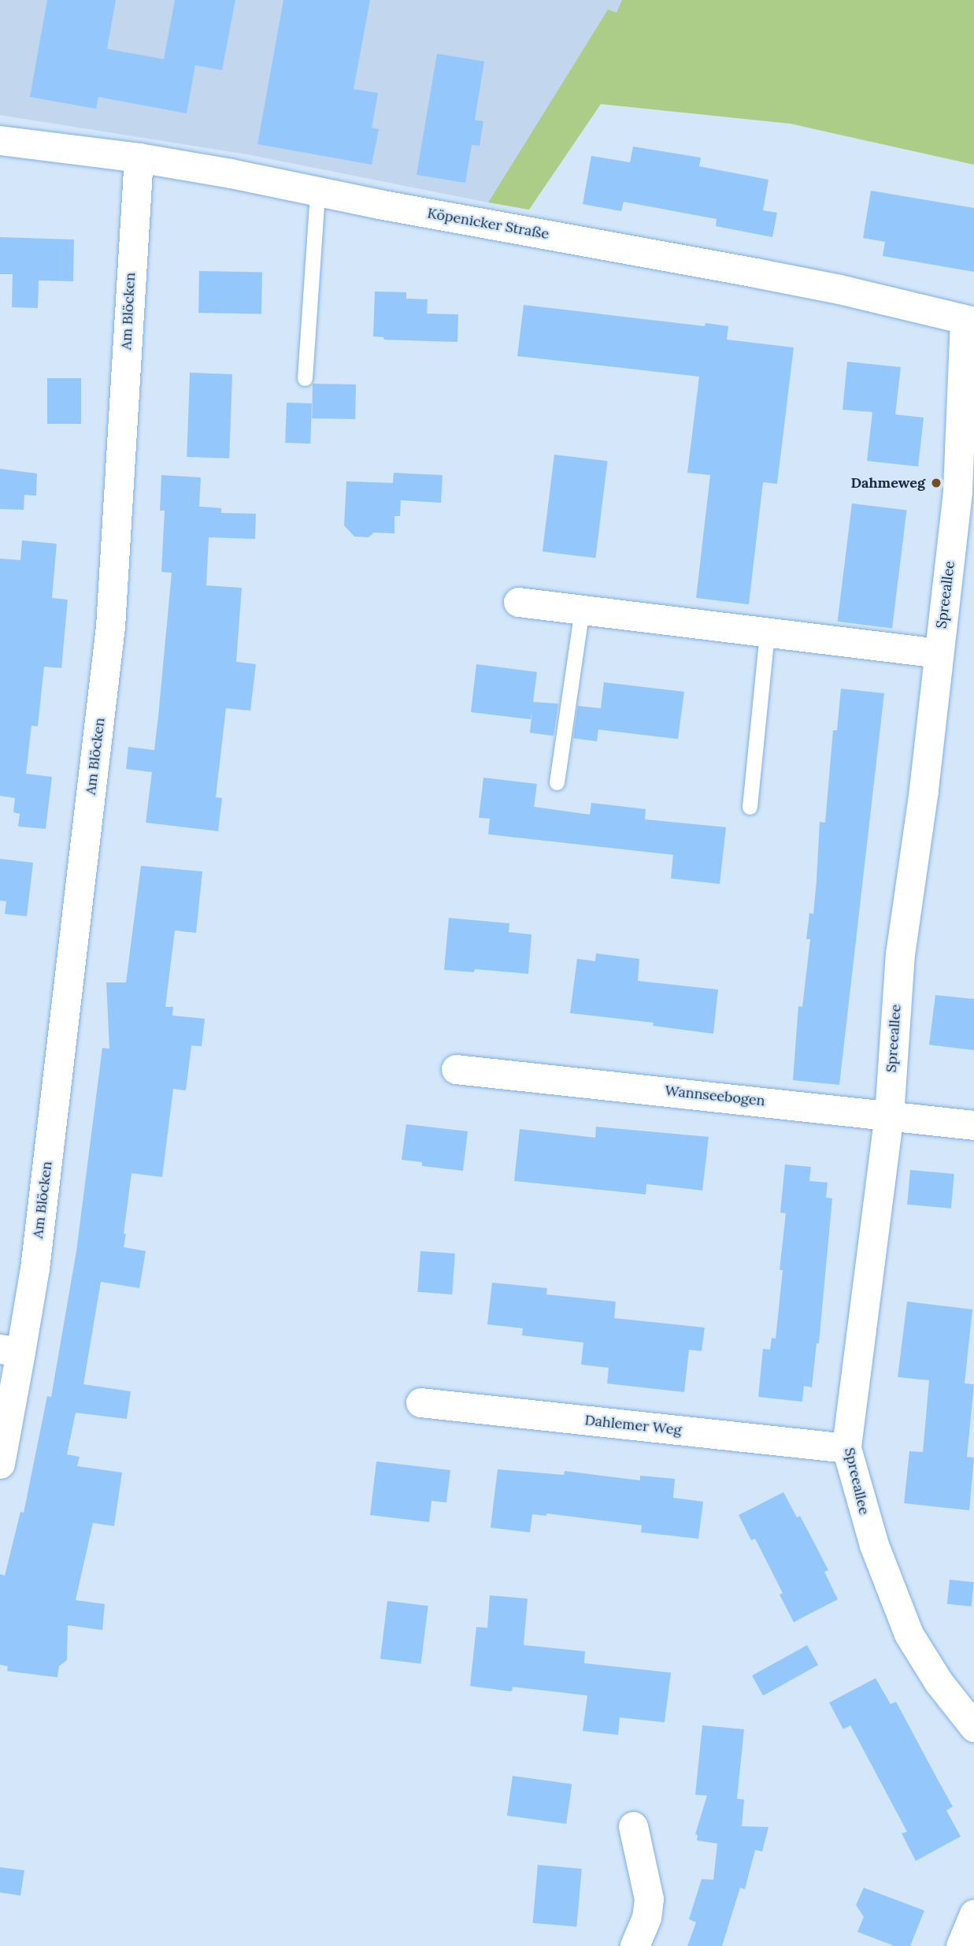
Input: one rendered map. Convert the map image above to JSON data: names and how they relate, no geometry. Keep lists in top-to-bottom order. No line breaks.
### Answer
{"streets":{"street":["Köpenicker Straße","Am Blöcken","Spreeallee","Wannseebogen","Dahlemer Weg"]},"crossings":[["Köpenicker Straße","Am Blöcken"],["Köpenicker Straße","Spreeallee"],["Spreeallee","Wannseebogen"],["Spreeallee","Dahlemer Weg"]],"places":["Dahmeweg"]}
